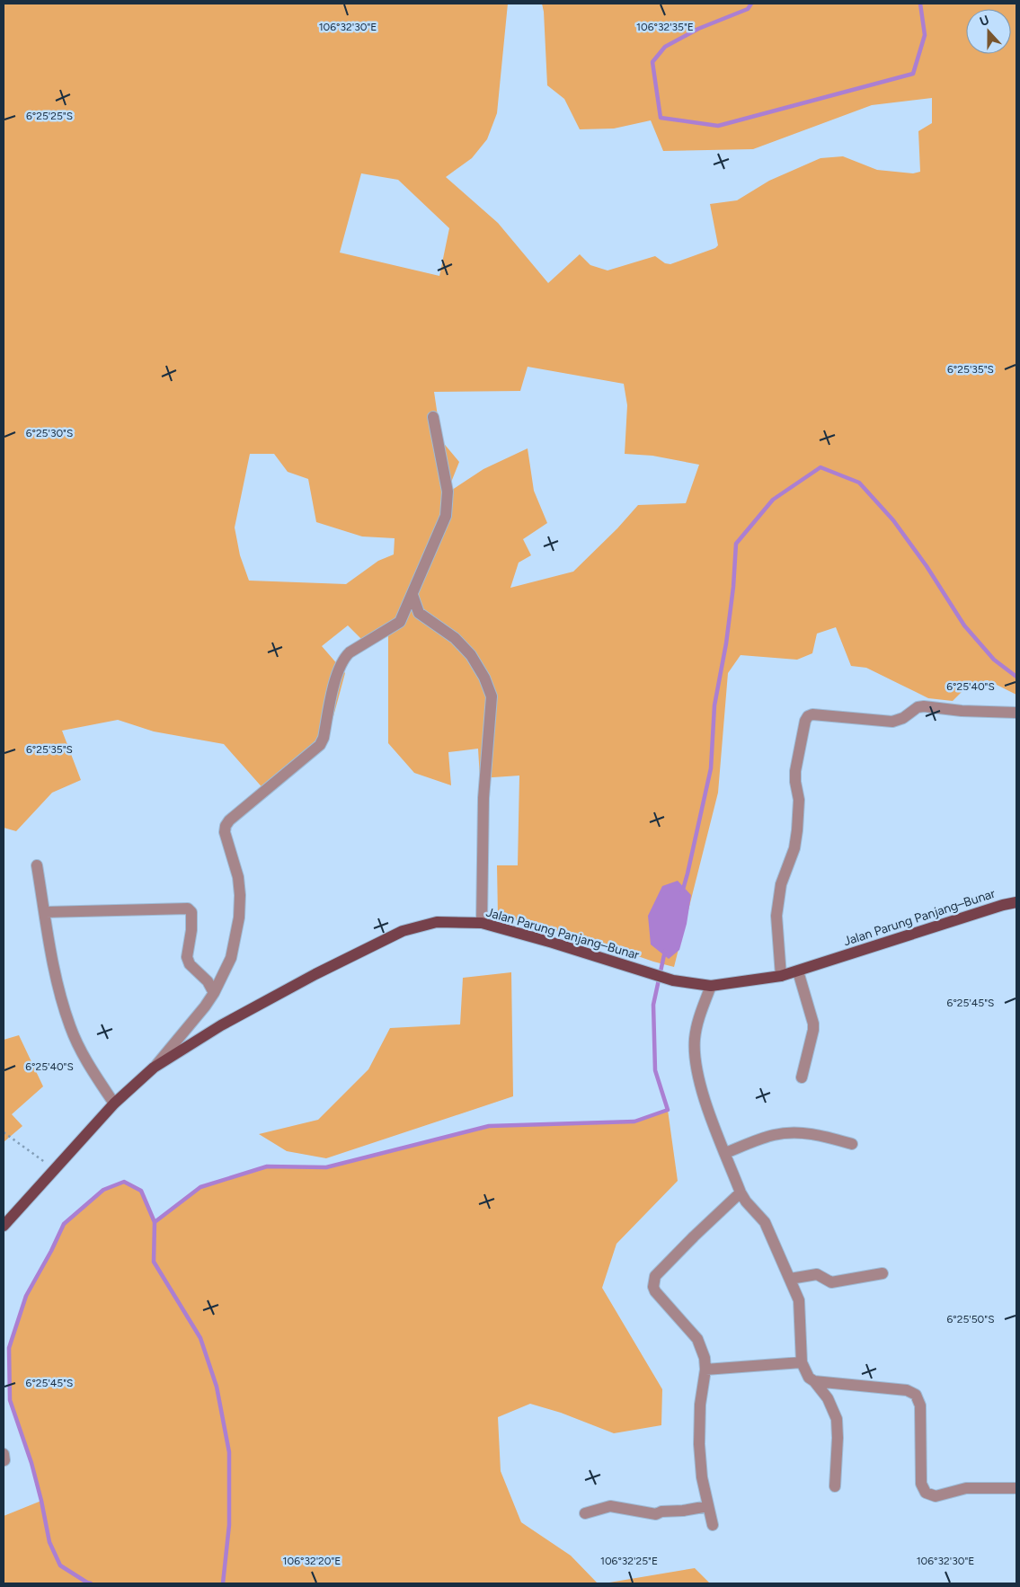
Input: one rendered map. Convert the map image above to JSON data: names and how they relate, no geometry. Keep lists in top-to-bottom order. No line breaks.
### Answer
{"streets":{"main road":["Jalan Parung Panjang–Bunar"]},"north":"top","coordinates":["106°32'30\"E","106°32'35\"E","6°25'25\"S","6°25'35\"S","6°25'30\"S","6°25'40\"S","6°25'45\"S","6°25'50\"S","106°32'20\"E","106°32'25\"E"]}
